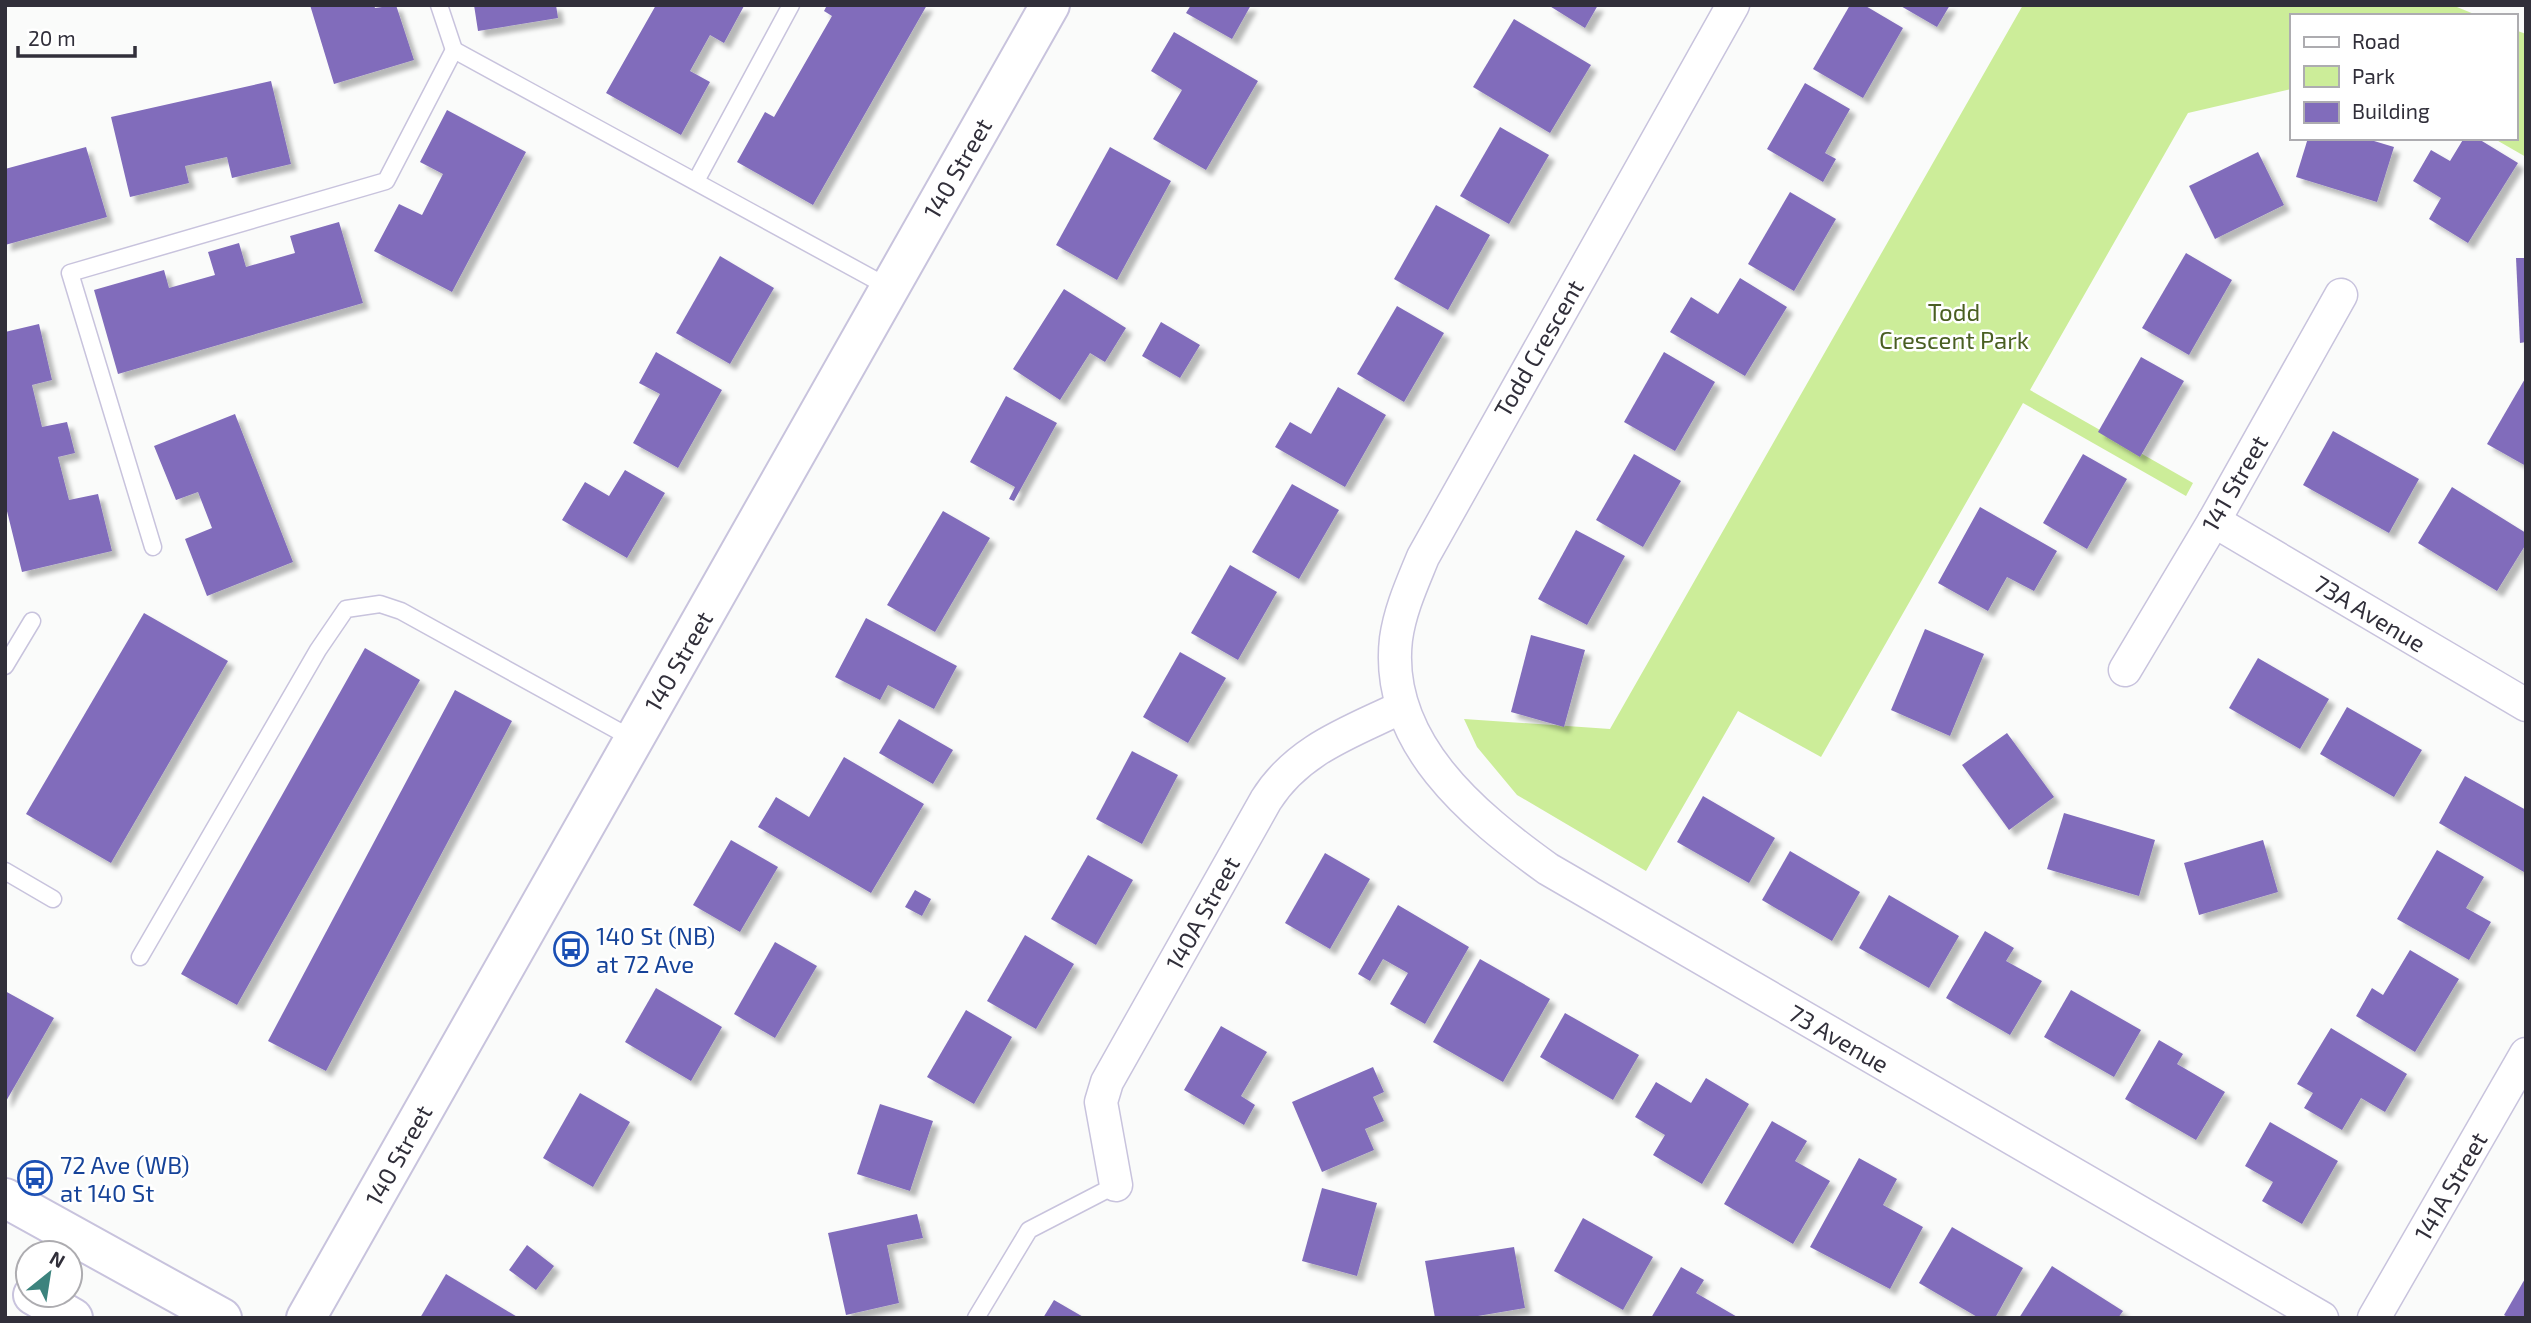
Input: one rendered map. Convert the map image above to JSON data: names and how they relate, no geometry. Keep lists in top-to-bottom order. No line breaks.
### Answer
{"streets":{"main road":["140 Street"],"street":["Todd Crescent","141 Street","73A Avenue","140A Street","73 Avenue","141A Street"]},"crossings":[["Todd Crescent","140A Street"],["Todd Crescent","73 Avenue"],["141 Street","73A Avenue"],["140A Street","73 Avenue"]],"parks":["Todd Crescent Park"],"places":{"bus stop":["140 St (NB) at 72 Ave","72 Ave (WB) at 140 St"]},"legend":["Road","Park","Building"],"scale_bar":"20 m","north":"top right"}
